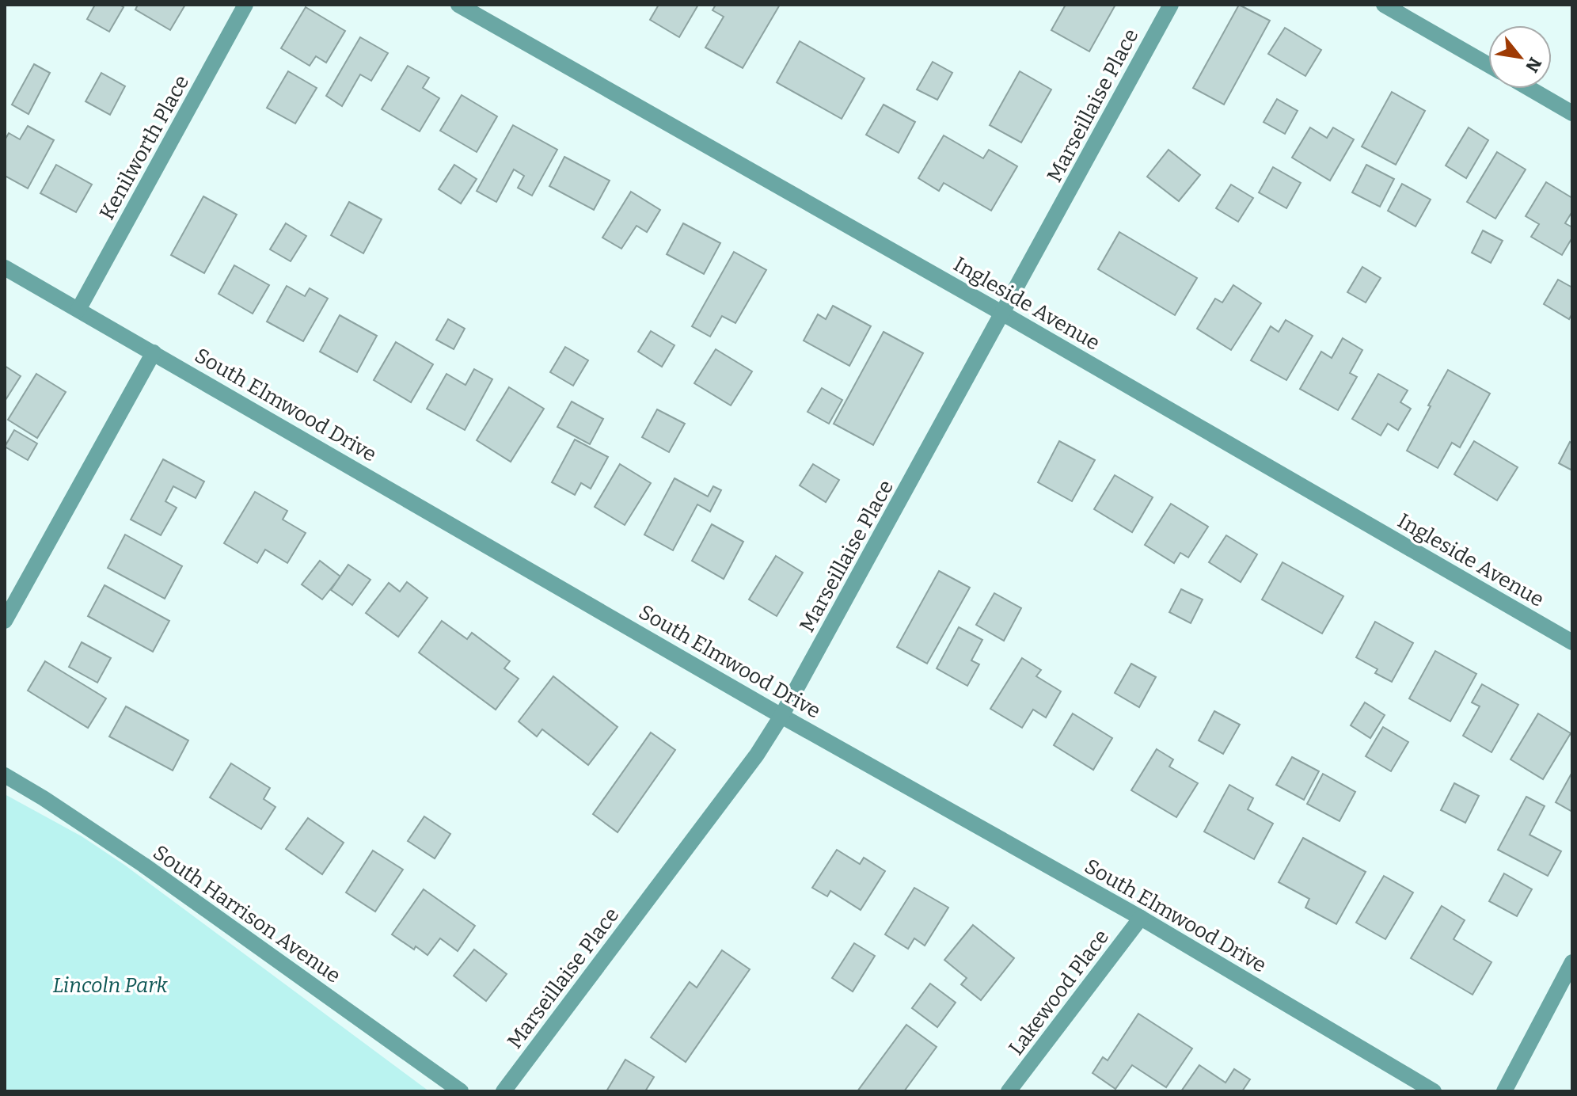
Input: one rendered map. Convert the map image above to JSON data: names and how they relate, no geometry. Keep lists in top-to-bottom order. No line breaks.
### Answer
{"streets":{"street":["Marseillaise Place","Kenilworth Place","Ingleside Avenue","South Elmwood Drive","South Harrison Avenue","Lakewood Place"]},"crossings":[["Marseillaise Place","Ingleside Avenue"],["Marseillaise Place","South Elmwood Drive"],["Kenilworth Place","South Elmwood Drive"],["South Elmwood Drive","Lakewood Place"]],"parks":["Lincoln Park"],"north":"bottom right"}
